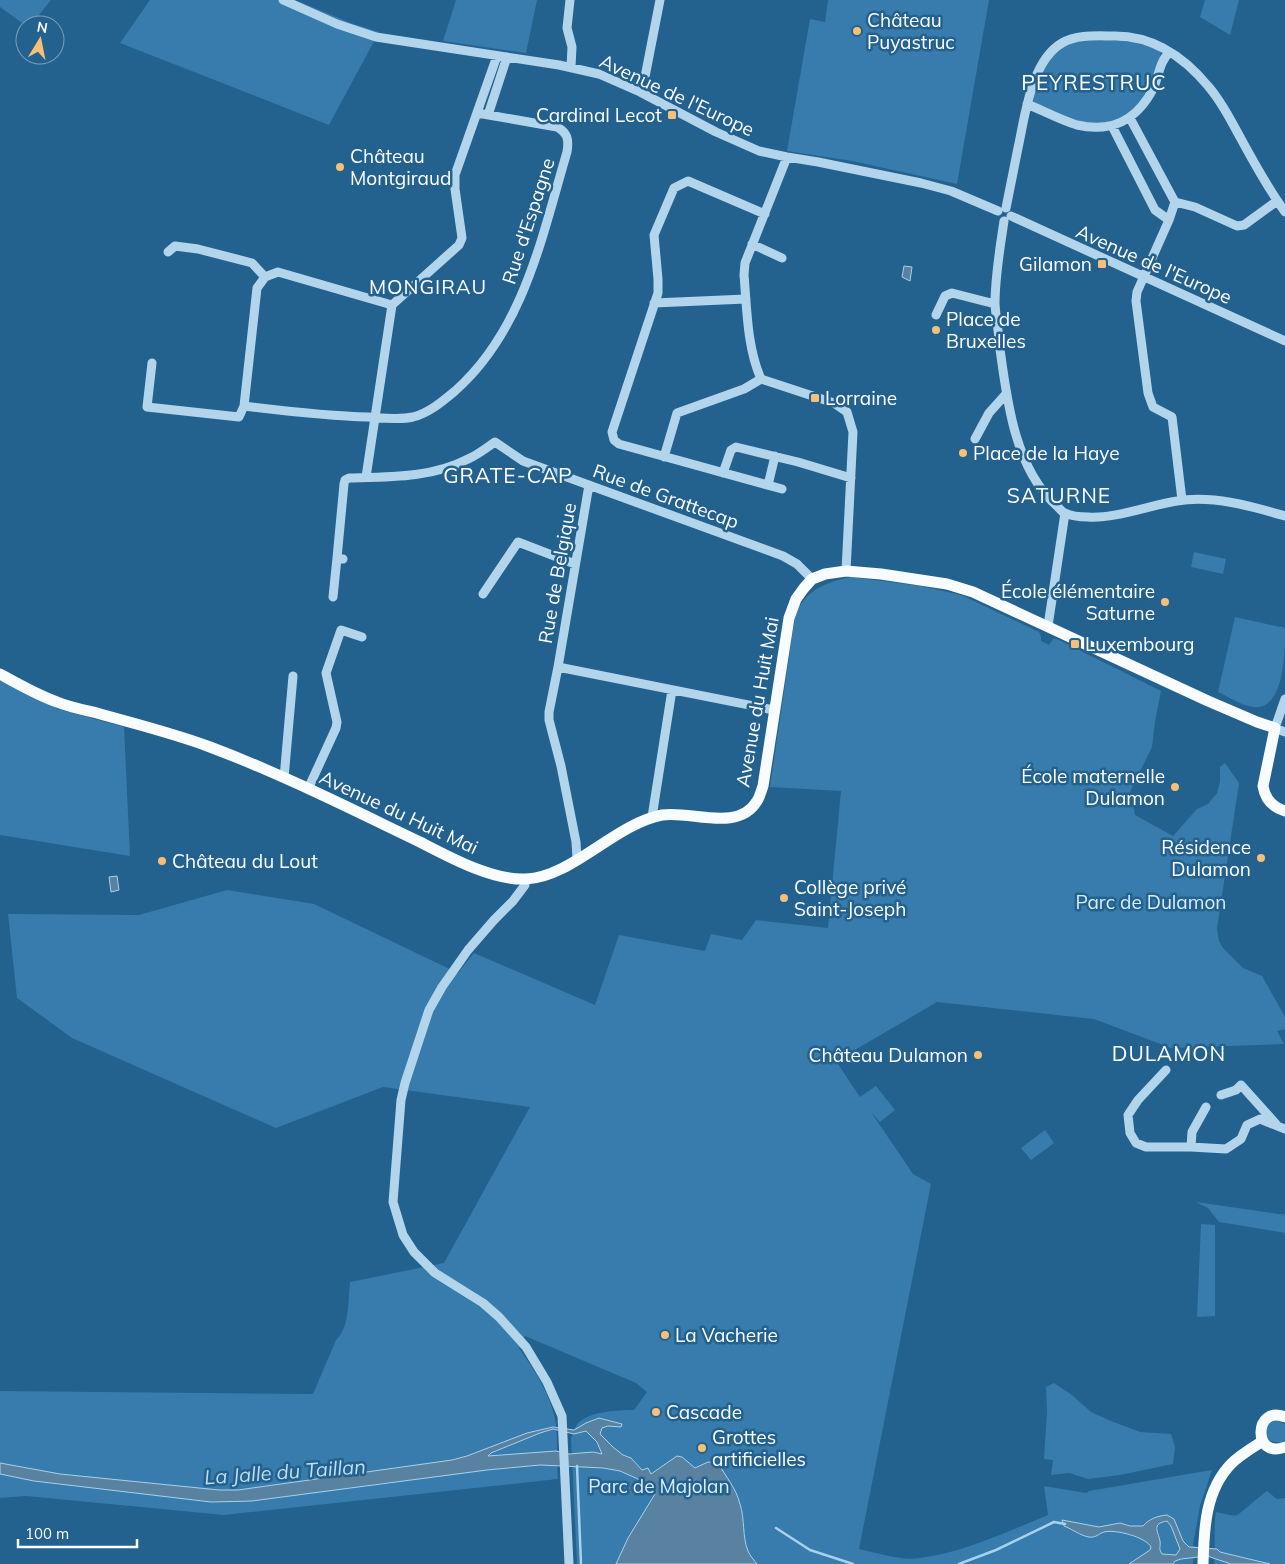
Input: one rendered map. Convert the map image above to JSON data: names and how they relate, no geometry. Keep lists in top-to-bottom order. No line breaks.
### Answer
{"streets":{"main road":["Avenue du Huit Mai"],"street":["Avenue de l'Europe","Rue d'Espagne","Rue de Grattecap","Rue de Belgique"]},"crossings":[["Rue de Grattecap","Rue de Belgique"],["Rue de Grattecap","Avenue du Huit Mai"],["Rue de Belgique","Avenue du Huit Mai"]],"districts":["PEYRESTRUC","MONGIRAU","GRATE-CAP","SATURNE","DULAMON"],"water":["La Jalle du Taillan"],"parks":["Parc de Dulamon","Parc de Majolan"],"places":{"other":["Château Puyastruc","Château Montgiraud","Place de Bruxelles","Place de la Haye","École élémentaire Saturne","École maternelle Dulamon","Résidence Dulamon","Château du Lout","Collège privé Saint-Joseph","Château Dulamon","La Vacherie","Cascade","Grottes artificielles"],"transit":["Cardinal Lecot","Gilamon","Lorraine","Luxembourg"]},"scale_bar":"100 m","north":"top"}
